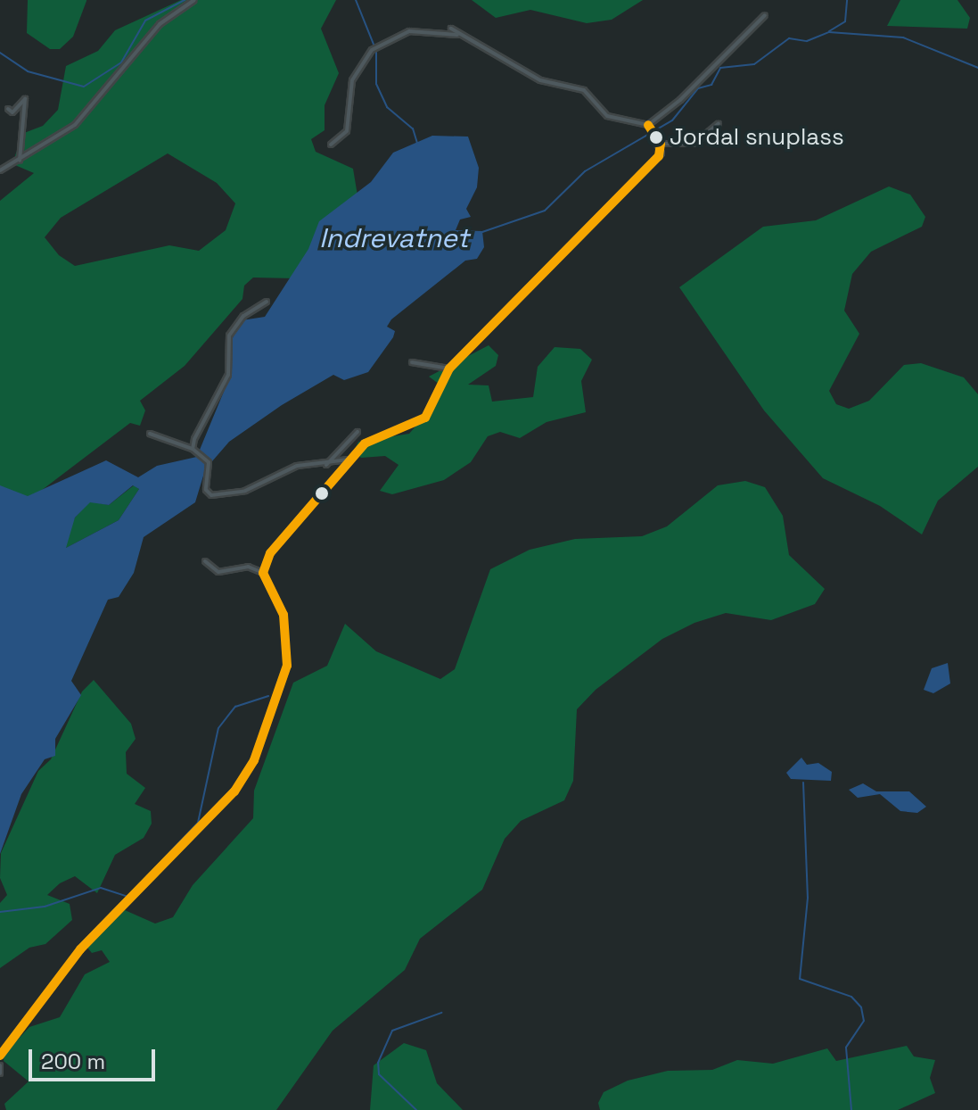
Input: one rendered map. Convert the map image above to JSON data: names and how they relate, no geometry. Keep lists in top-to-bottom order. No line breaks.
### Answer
{"water":["Indrevatnet"],"places":["Jordal snuplass"],"scale_bar":"200 m"}
